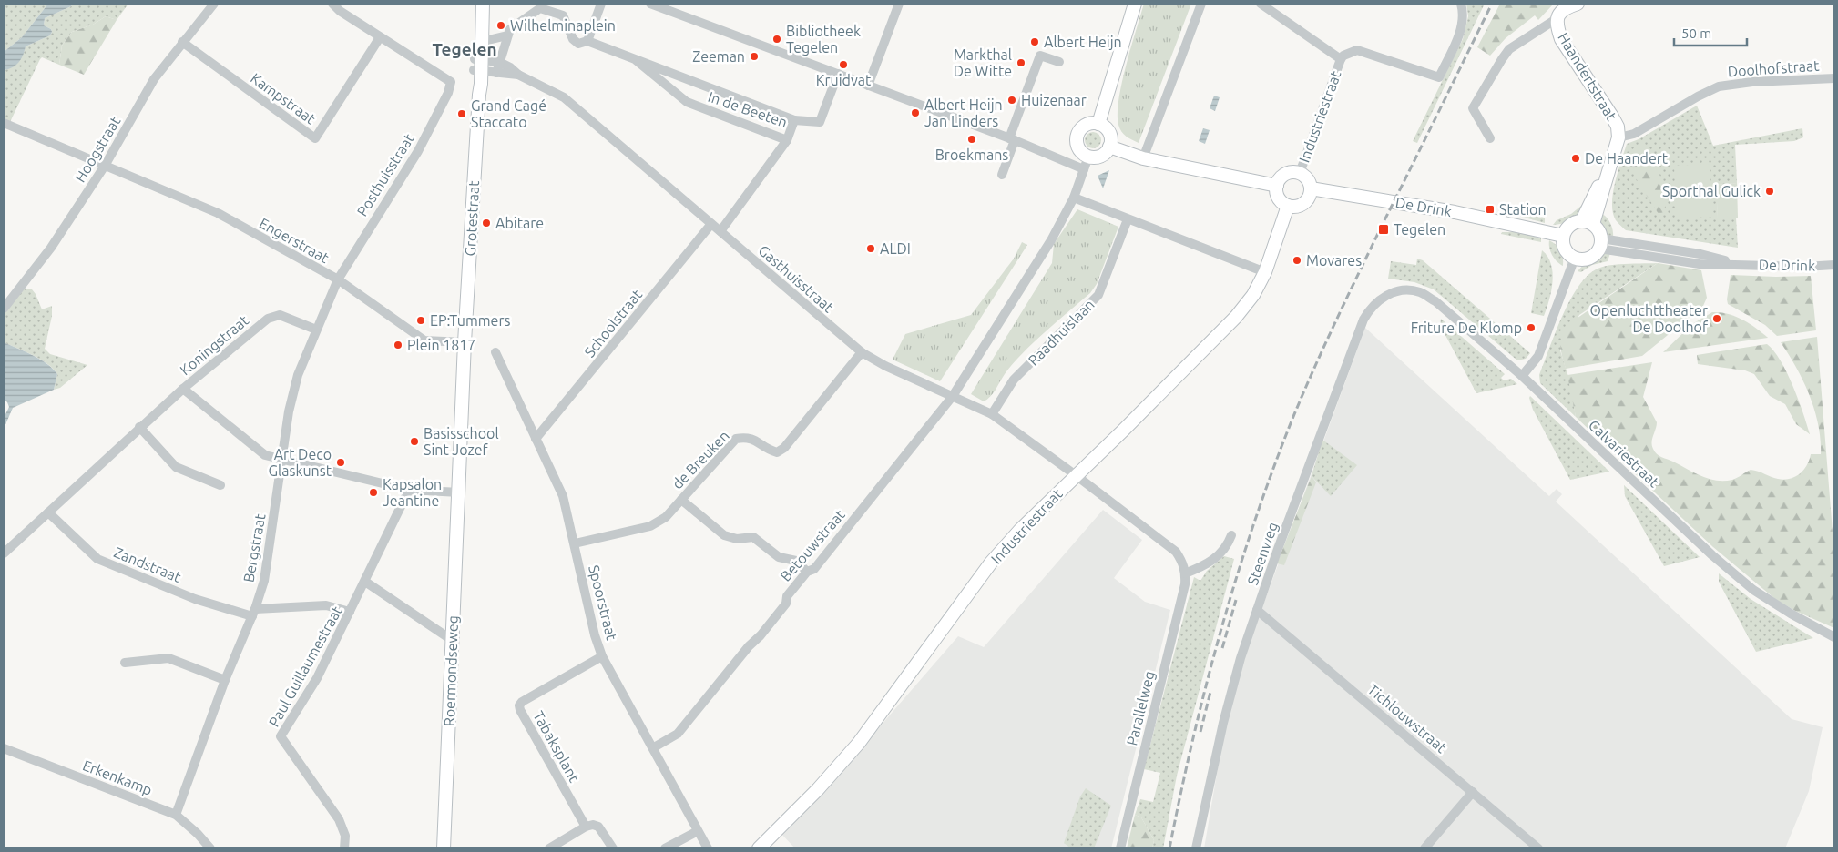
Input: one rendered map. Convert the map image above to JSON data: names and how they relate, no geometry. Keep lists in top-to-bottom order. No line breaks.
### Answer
{"streets":{"street":["Doolhofstraat","Haandertstraat","Kampstraat","In de Beeten","Industriestraat","Hoogstraat","Posthuisstraat","De Drink","Grotestraat","Engerstraat","Gasthuisstraat","Schoolstraat","Raadhuislaan","Koningstraat","Calvariestraat","de Breuken","Betouwstraat","Bergstraat","Steenweg","Zandstraat","Spoorstraat","Paul Guillaumestraat","Roermondseweg","Parallelweg","Tichlouwstraat","Tabaksplant","Erkenkamp"]},"crossings":[["Doolhofstraat","Haandertstraat"],["Haandertstraat","De Drink"],["Kampstraat","Hoogstraat"],["Kampstraat","Posthuisstraat"],["Industriestraat","De Drink"],["Industriestraat","Gasthuisstraat"],["Hoogstraat","Engerstraat"],["Posthuisstraat","Engerstraat"],["Posthuisstraat","Bergstraat"],["Grotestraat","Engerstraat"],["Grotestraat","Gasthuisstraat"],["Grotestraat","Roermondseweg"],["Engerstraat","Bergstraat"],["Gasthuisstraat","Schoolstraat"],["Gasthuisstraat","Raadhuislaan"],["Gasthuisstraat","de Breuken"],["Gasthuisstraat","Betouwstraat"],["Schoolstraat","Spoorstraat"],["Koningstraat","Bergstraat"],["Koningstraat","Zandstraat"],["Calvariestraat","Steenweg"],["de Breuken","Spoorstraat"],["Betouwstraat","Spoorstraat"],["Bergstraat","Zandstraat"],["Bergstraat","Erkenkamp"],["Steenweg","Tichlouwstraat"],["Zandstraat","Paul Guillaumestraat"],["Spoorstraat","Tabaksplant"]],"districts":["Tegelen"],"places":{"other":["Wilhelminaplein","Bibliotheek Tegelen","Albert Heijn","Zeeman","Markthal De Witte","Kruidvat","Huizenaar","Albert Heijn Jan Linders","Grand Cagé Staccato","Broekmans","De Haandert","Sporthal Gulick","Abitare","ALDI","Movares","Openluchttheater De Doolhof","EP:Tummers","Friture De Klomp","Plein 1817","Basisschool Sint Jozef","Art Deco Glaskunst","Kapsalon Jeantine"],"transit":["Station","Tegelen"]},"scale_bar":"50 m"}
